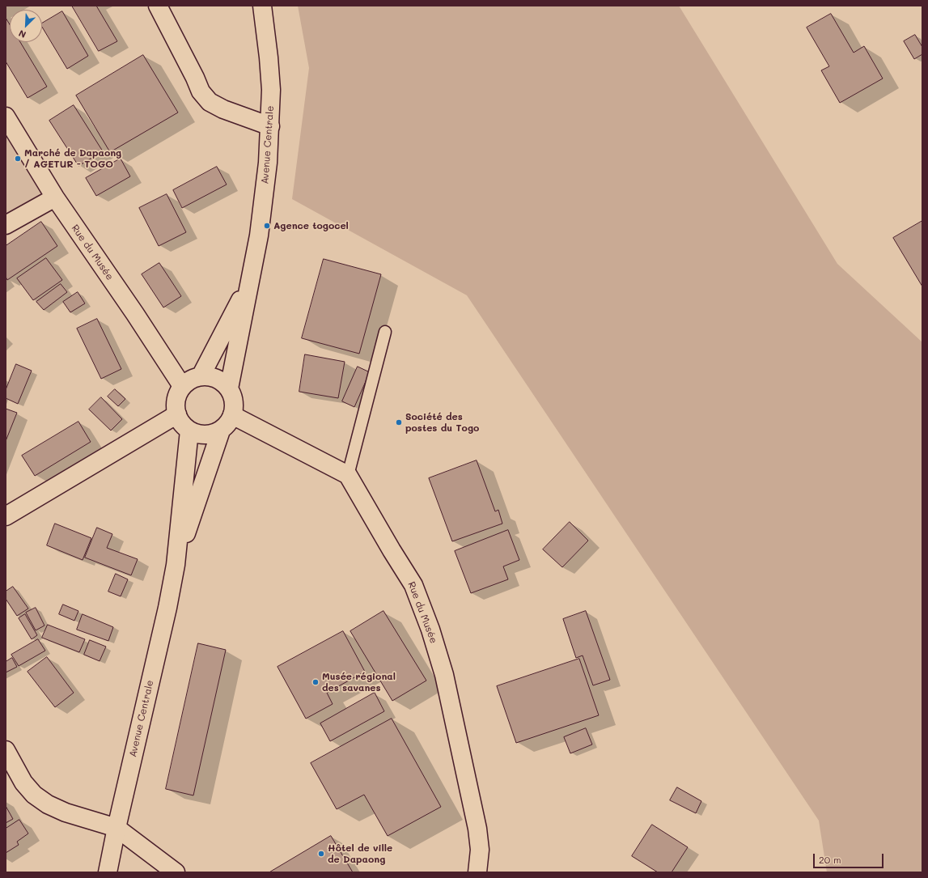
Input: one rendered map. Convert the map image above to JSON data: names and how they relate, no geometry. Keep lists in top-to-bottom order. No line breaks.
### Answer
{"streets":{"street":["Avenue Centrale","Rue du Musée"]},"crossings":[["Avenue Centrale","Rue du Musée"]],"places":["Marché de Dapaong / AGETUR - TOGO","Agence togocel","Société des postes du Togo","Musée régional des savanes","Hôtel de ville de Dapaong"],"scale_bar":"20 m","north":"bottom left"}
